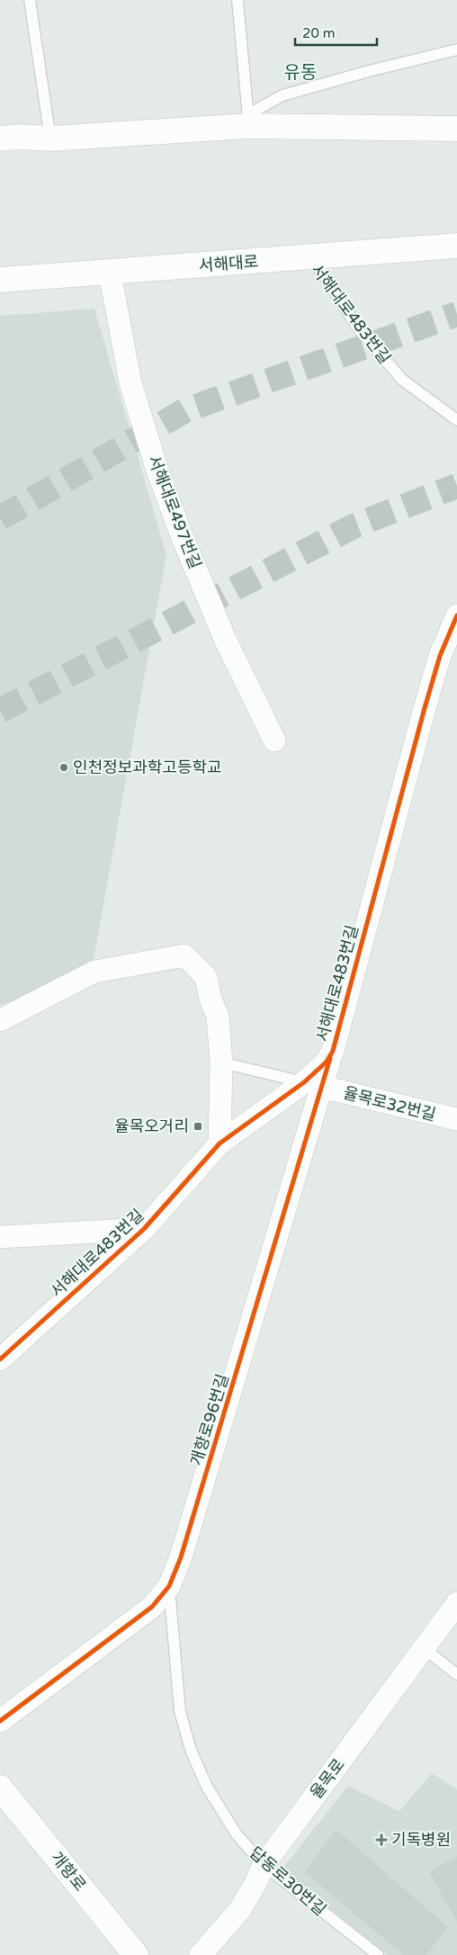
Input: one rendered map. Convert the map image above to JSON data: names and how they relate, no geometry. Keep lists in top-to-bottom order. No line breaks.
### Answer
{"streets":{"main road":["서해대로","개항로"],"street":["서해대로483번길","서해대로497번길","율목로32번길","개항로96번길","율목로"],"lane":["답동로30번길"]},"crossings":[["서해대로","서해대로483번길"],["서해대로","서해대로497번길"],["서해대로483번길","율목로32번길"],["서해대로483번길","개항로96번길"],["율목로32번길","개항로96번길"],["개항로96번길","답동로30번길"],["율목로","답동로30번길"]],"districts":["유동"],"places":{"other":["인천정보과학고등학교"],"transit":["율목오거리"],"health":["기독병원"]},"scale_bar":"20 m"}
